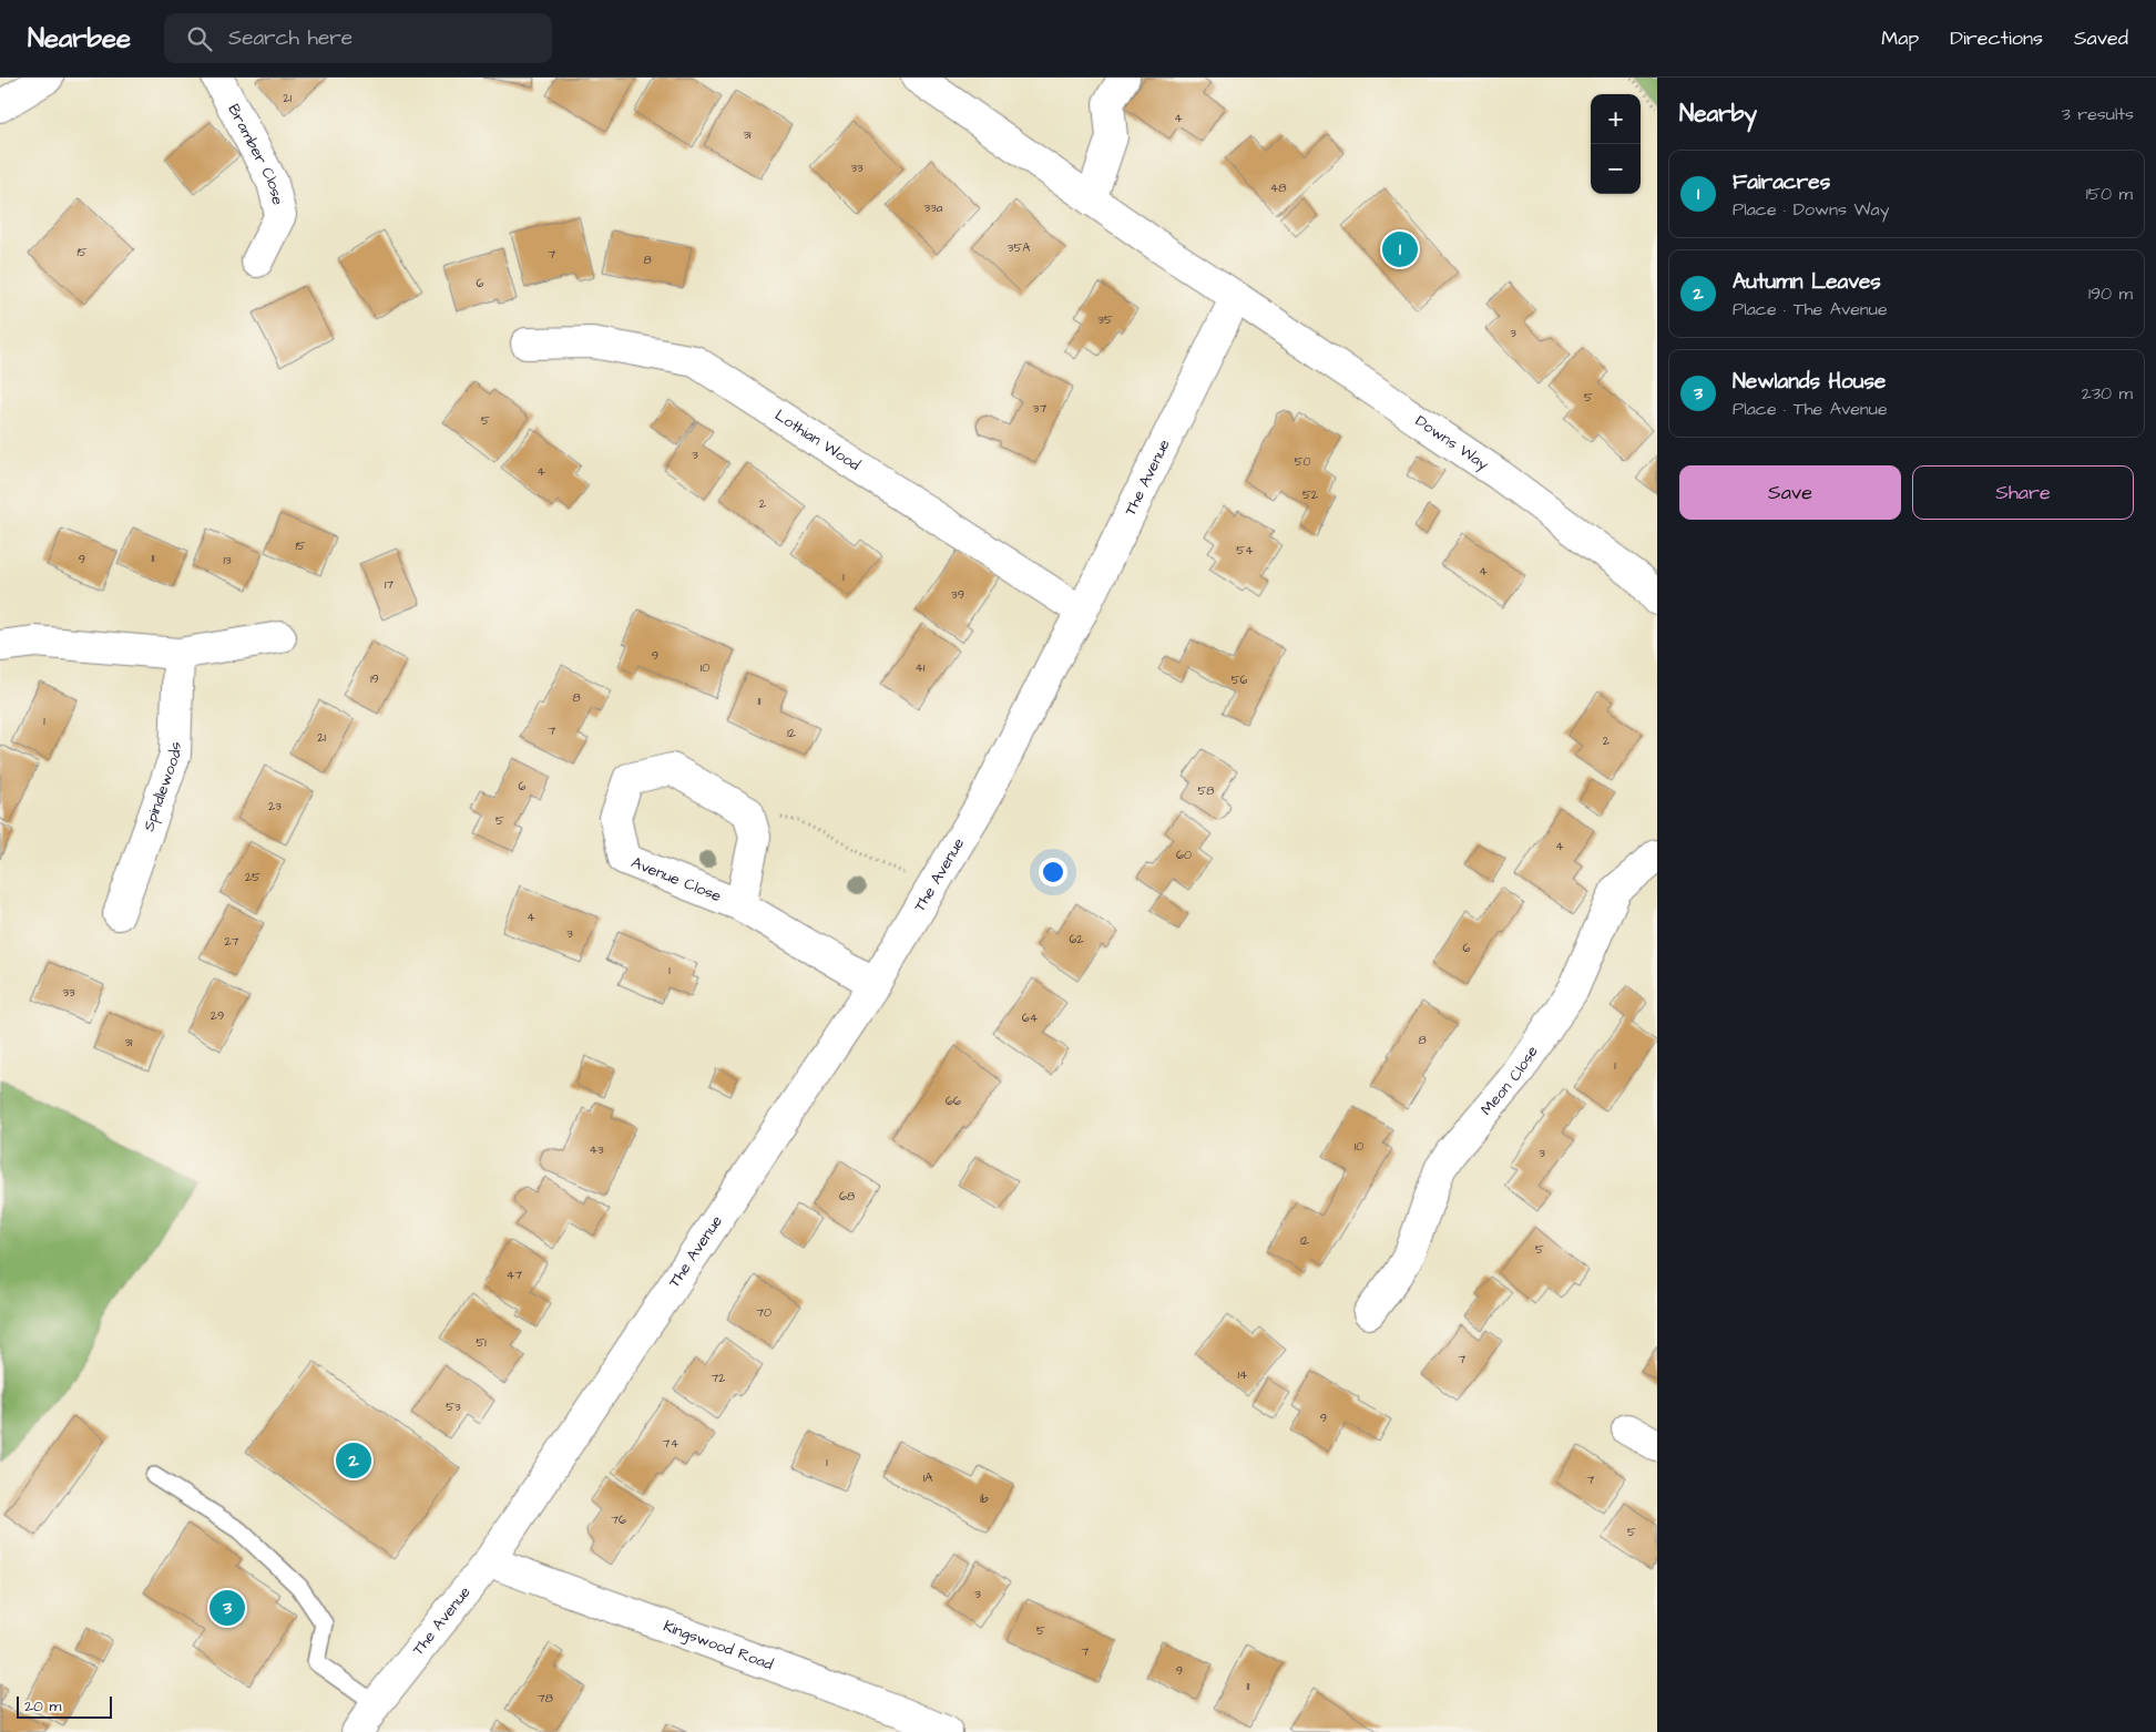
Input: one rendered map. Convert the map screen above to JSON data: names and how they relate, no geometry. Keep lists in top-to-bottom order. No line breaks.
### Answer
{"streets":{"street":["Bramber Close","Lothian Wood","Downs Way","The Avenue","Spindlewoods","Avenue Close","Meon Close","Kingswood Road"]},"crossings":[["Lothian Wood","The Avenue"],["Downs Way","The Avenue"],["The Avenue","Avenue Close"],["The Avenue","Kingswood Road"]],"house_numbers":["21","4","31","33","48","33a","35A","15","7","8","6","35","3","5","37","5","3","50","4","52","2","15","54","11","9","13","4","1","17","39","9","10","41","19","56","8","11","1","7","12","21","2","6","58","23","5","4","60","25","4","3","62","27","6","1","33","29","64","8","31","1","66","10","43","3","68","12","5","47","70","51","7","14","72","53","9","74","1","1A","7","1b","76","5","3","5","7","9","11","78"],"scale_bar":"20 m","page":{"header":"Nearbee","search":"Search here","nav":["Map","Directions","Saved"],"heading":["Nearby","3 results"],"map_buttons":["+","−"],"list":[{"mark":"1","name":"Fairacres","note":"Place · Downs Way","value":"150 m"},{"mark":"2","name":"Autumn Leaves","note":"Place · The Avenue","value":"190 m"},{"mark":"3","name":"Newlands House","note":"Place · The Avenue","value":"230 m"}],"pins":["1","2","3"],"buttons":["Save","Share"],"scale":"20 m"}}
